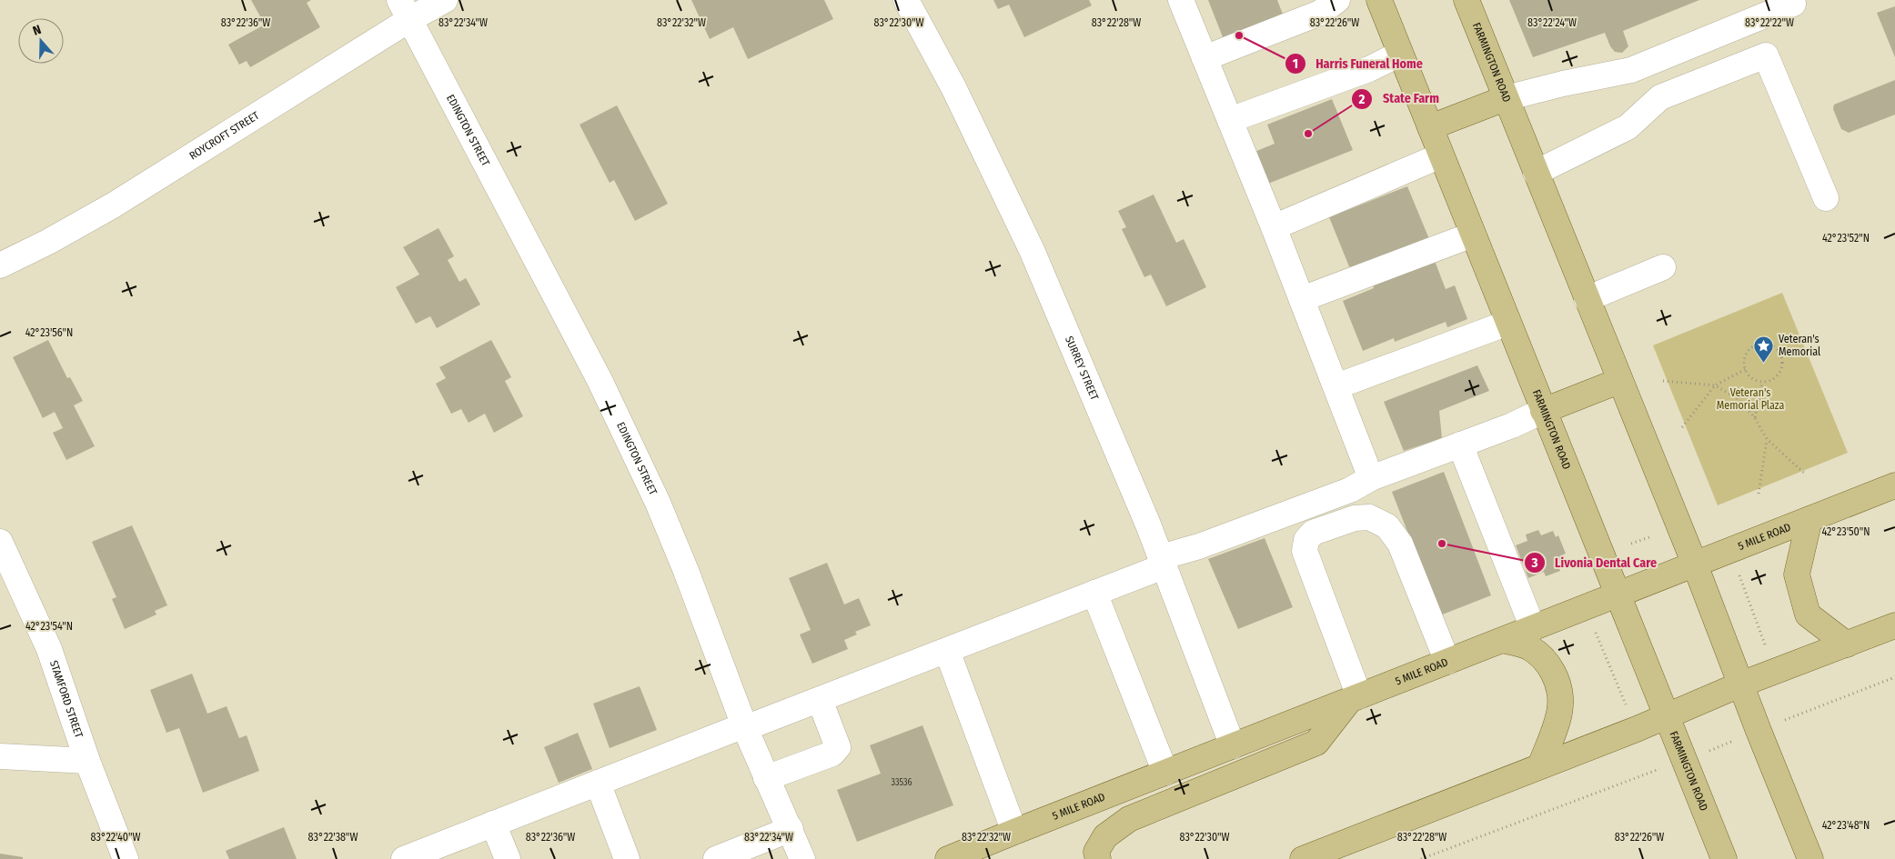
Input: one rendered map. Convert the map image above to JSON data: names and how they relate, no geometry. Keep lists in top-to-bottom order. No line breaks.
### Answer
{"streets":{"main road":["FARMINGTON ROAD","5 MILE ROAD"],"street":["EDINGTON STREET","ROYCROFT STREET","SURREY STREET","STAMFORD STREET"]},"crossings":[["FARMINGTON ROAD","5 MILE ROAD"],["EDINGTON STREET","ROYCROFT STREET"],["SURREY STREET","5 MILE ROAD"]],"parks":["Veteran's Memorial Plaza"],"places":{"other":["Harris Funeral Home","State Farm","Livonia Dental Care"],"place":["Veteran's Memorial"]},"house_numbers":["33536"],"north":"top","coordinates":["83°22'36\"W","83°22'34\"W","83°22'32\"W","83°22'30\"W","83°22'28\"W","83°22'26\"W","83°22'24\"W","83°22'22\"W","42°23'52\"N","42°23'56\"N","42°23'50\"N","42°23'54\"N","42°23'48\"N","83°22'40\"W","83°22'38\"W"]}
